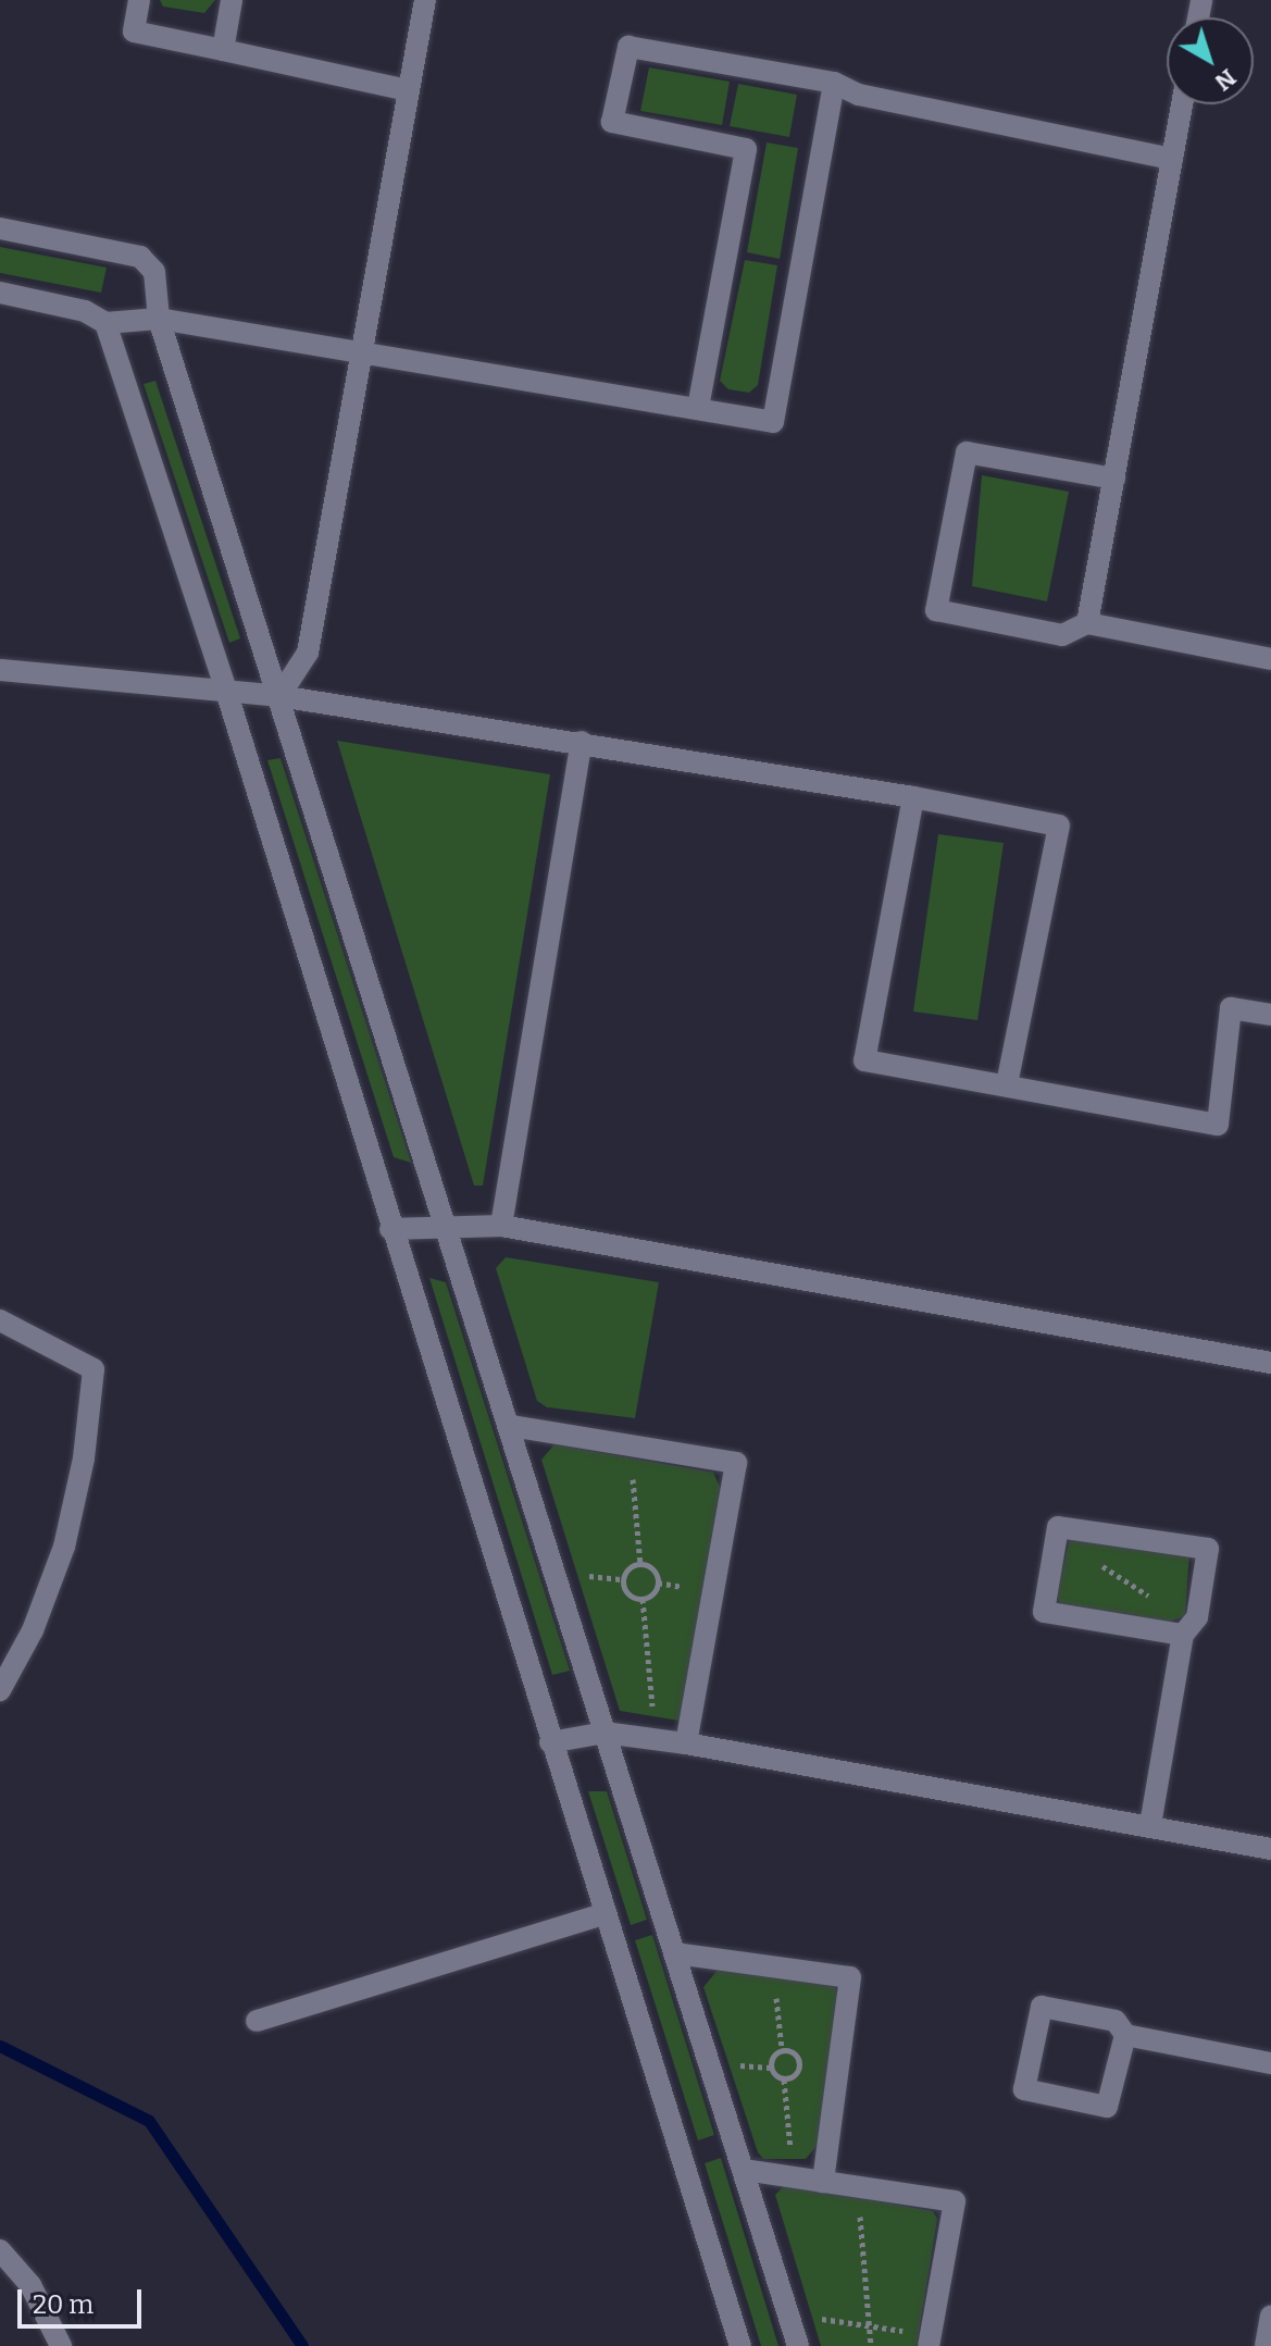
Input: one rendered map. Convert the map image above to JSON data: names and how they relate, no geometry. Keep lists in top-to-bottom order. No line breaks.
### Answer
{"scale_bar":"20 m","north":"bottom right"}
